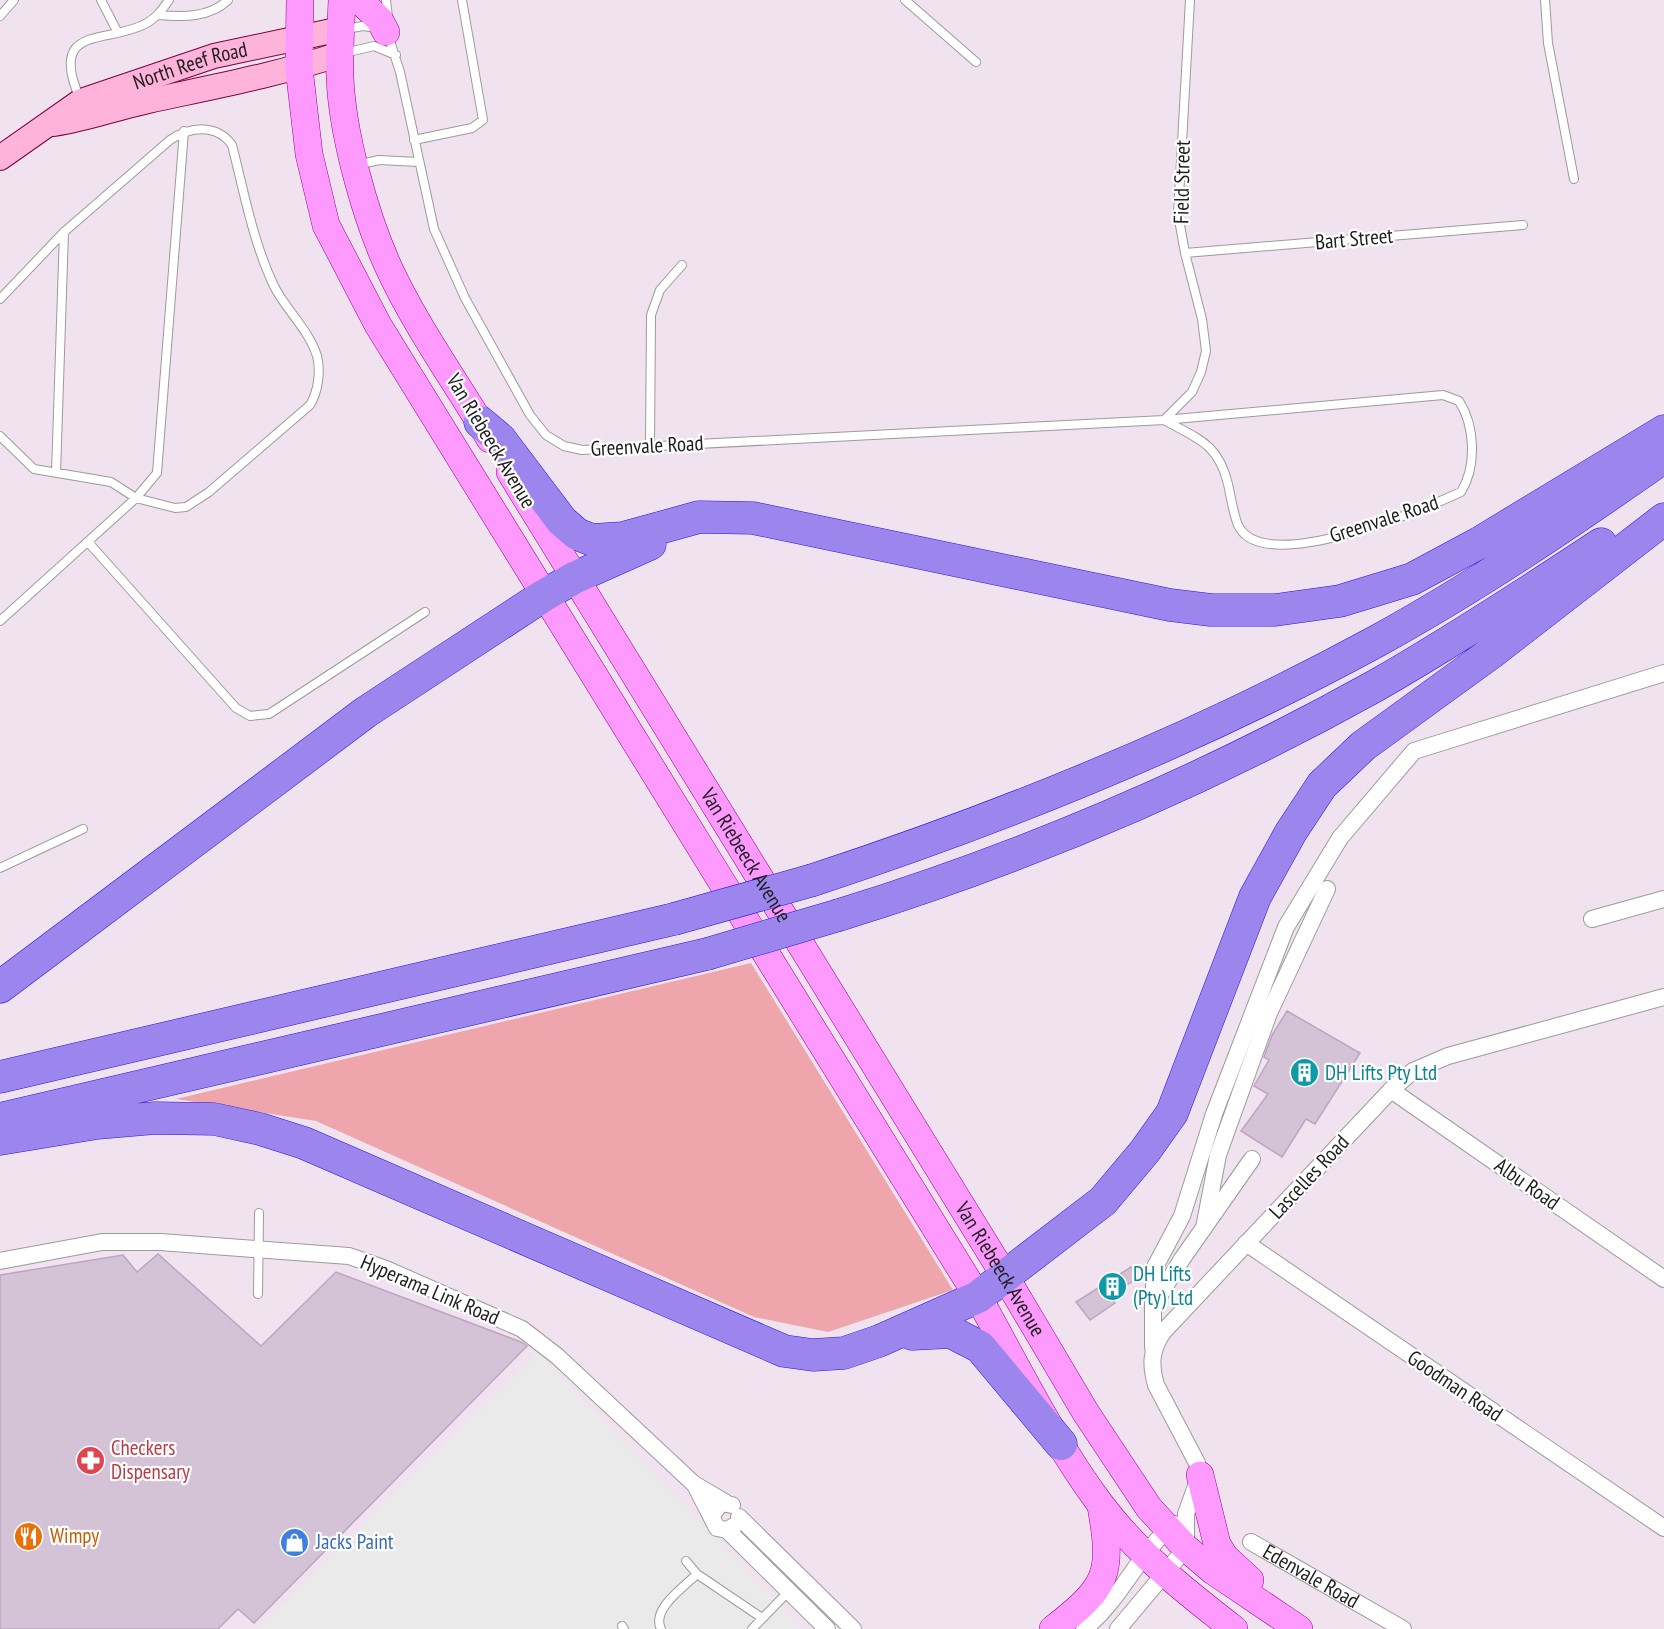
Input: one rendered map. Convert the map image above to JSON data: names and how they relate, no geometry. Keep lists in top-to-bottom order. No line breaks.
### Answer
{"streets":{"main road":["North Reef Road","Van Riebeeck Avenue"],"street":["Lascelles Road","Albu Road","Hyperama Link Road","Goodman Road","Edenvale Road"],"lane":["Field Street","Bart Street","Greenvale Road"]},"crossings":[["North Reef Road","Van Riebeeck Avenue"],["Field Street","Bart Street"],["Field Street","Greenvale Road"],["Lascelles Road","Albu Road"],["Lascelles Road","Goodman Road"]],"places":{"building":["DH Lifts Pty Ltd","DH Lifts (Pty) Ltd"],"pharmacy":["Checkers Dispensary"],"restaurant":["Wimpy"],"shop":["Jacks Paint"]}}
